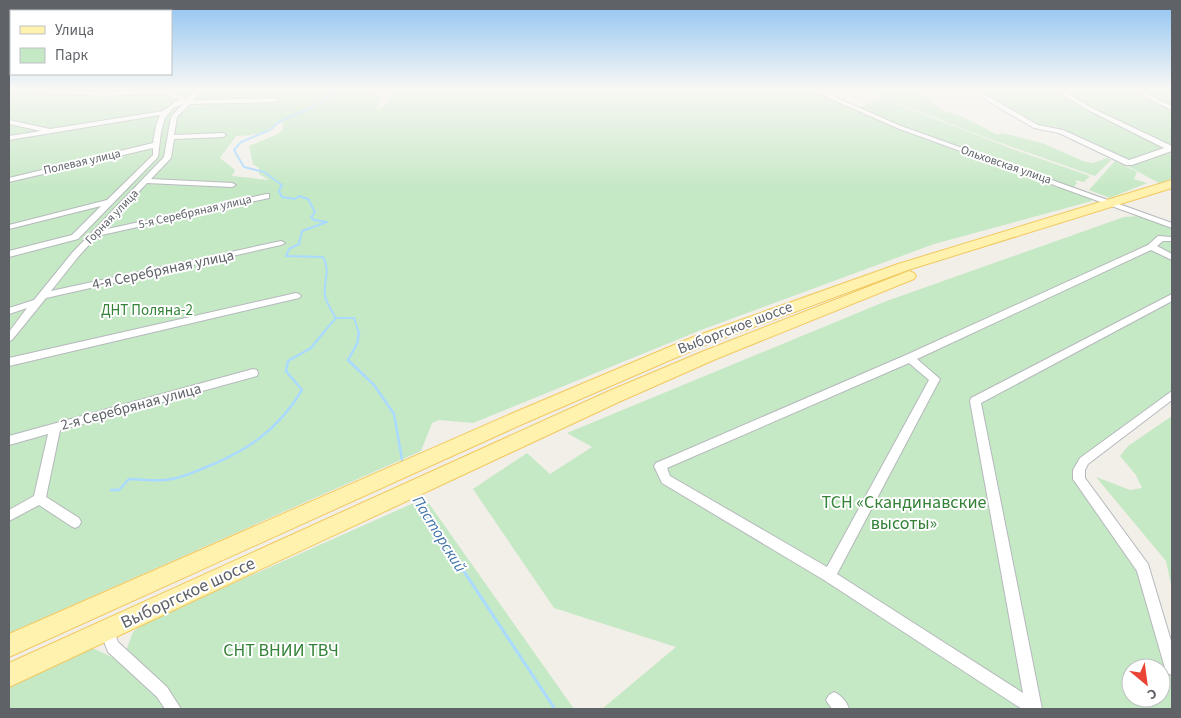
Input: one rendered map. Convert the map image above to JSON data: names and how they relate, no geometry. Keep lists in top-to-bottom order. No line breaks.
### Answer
{"streets":{"main road":["Выборгское шоссе"],"street":["Полевая улица","Ольховская улица","5-я Серебряная улица","Горная улица","4-я Серебряная улица","2-я Серебряная улица"]},"crossings":[["Ольховская улица","Выборгское шоссе"],["5-я Серебряная улица","Горная улица"],["Горная улица","4-я Серебряная улица"]],"water":["Пасторский"],"parks":["ДНТ Поляна-2","ТСН «Скандинавские высоты»","СНТ ВНИИ ТВЧ"],"legend":["Улица","Парк"],"north":"bottom right"}
